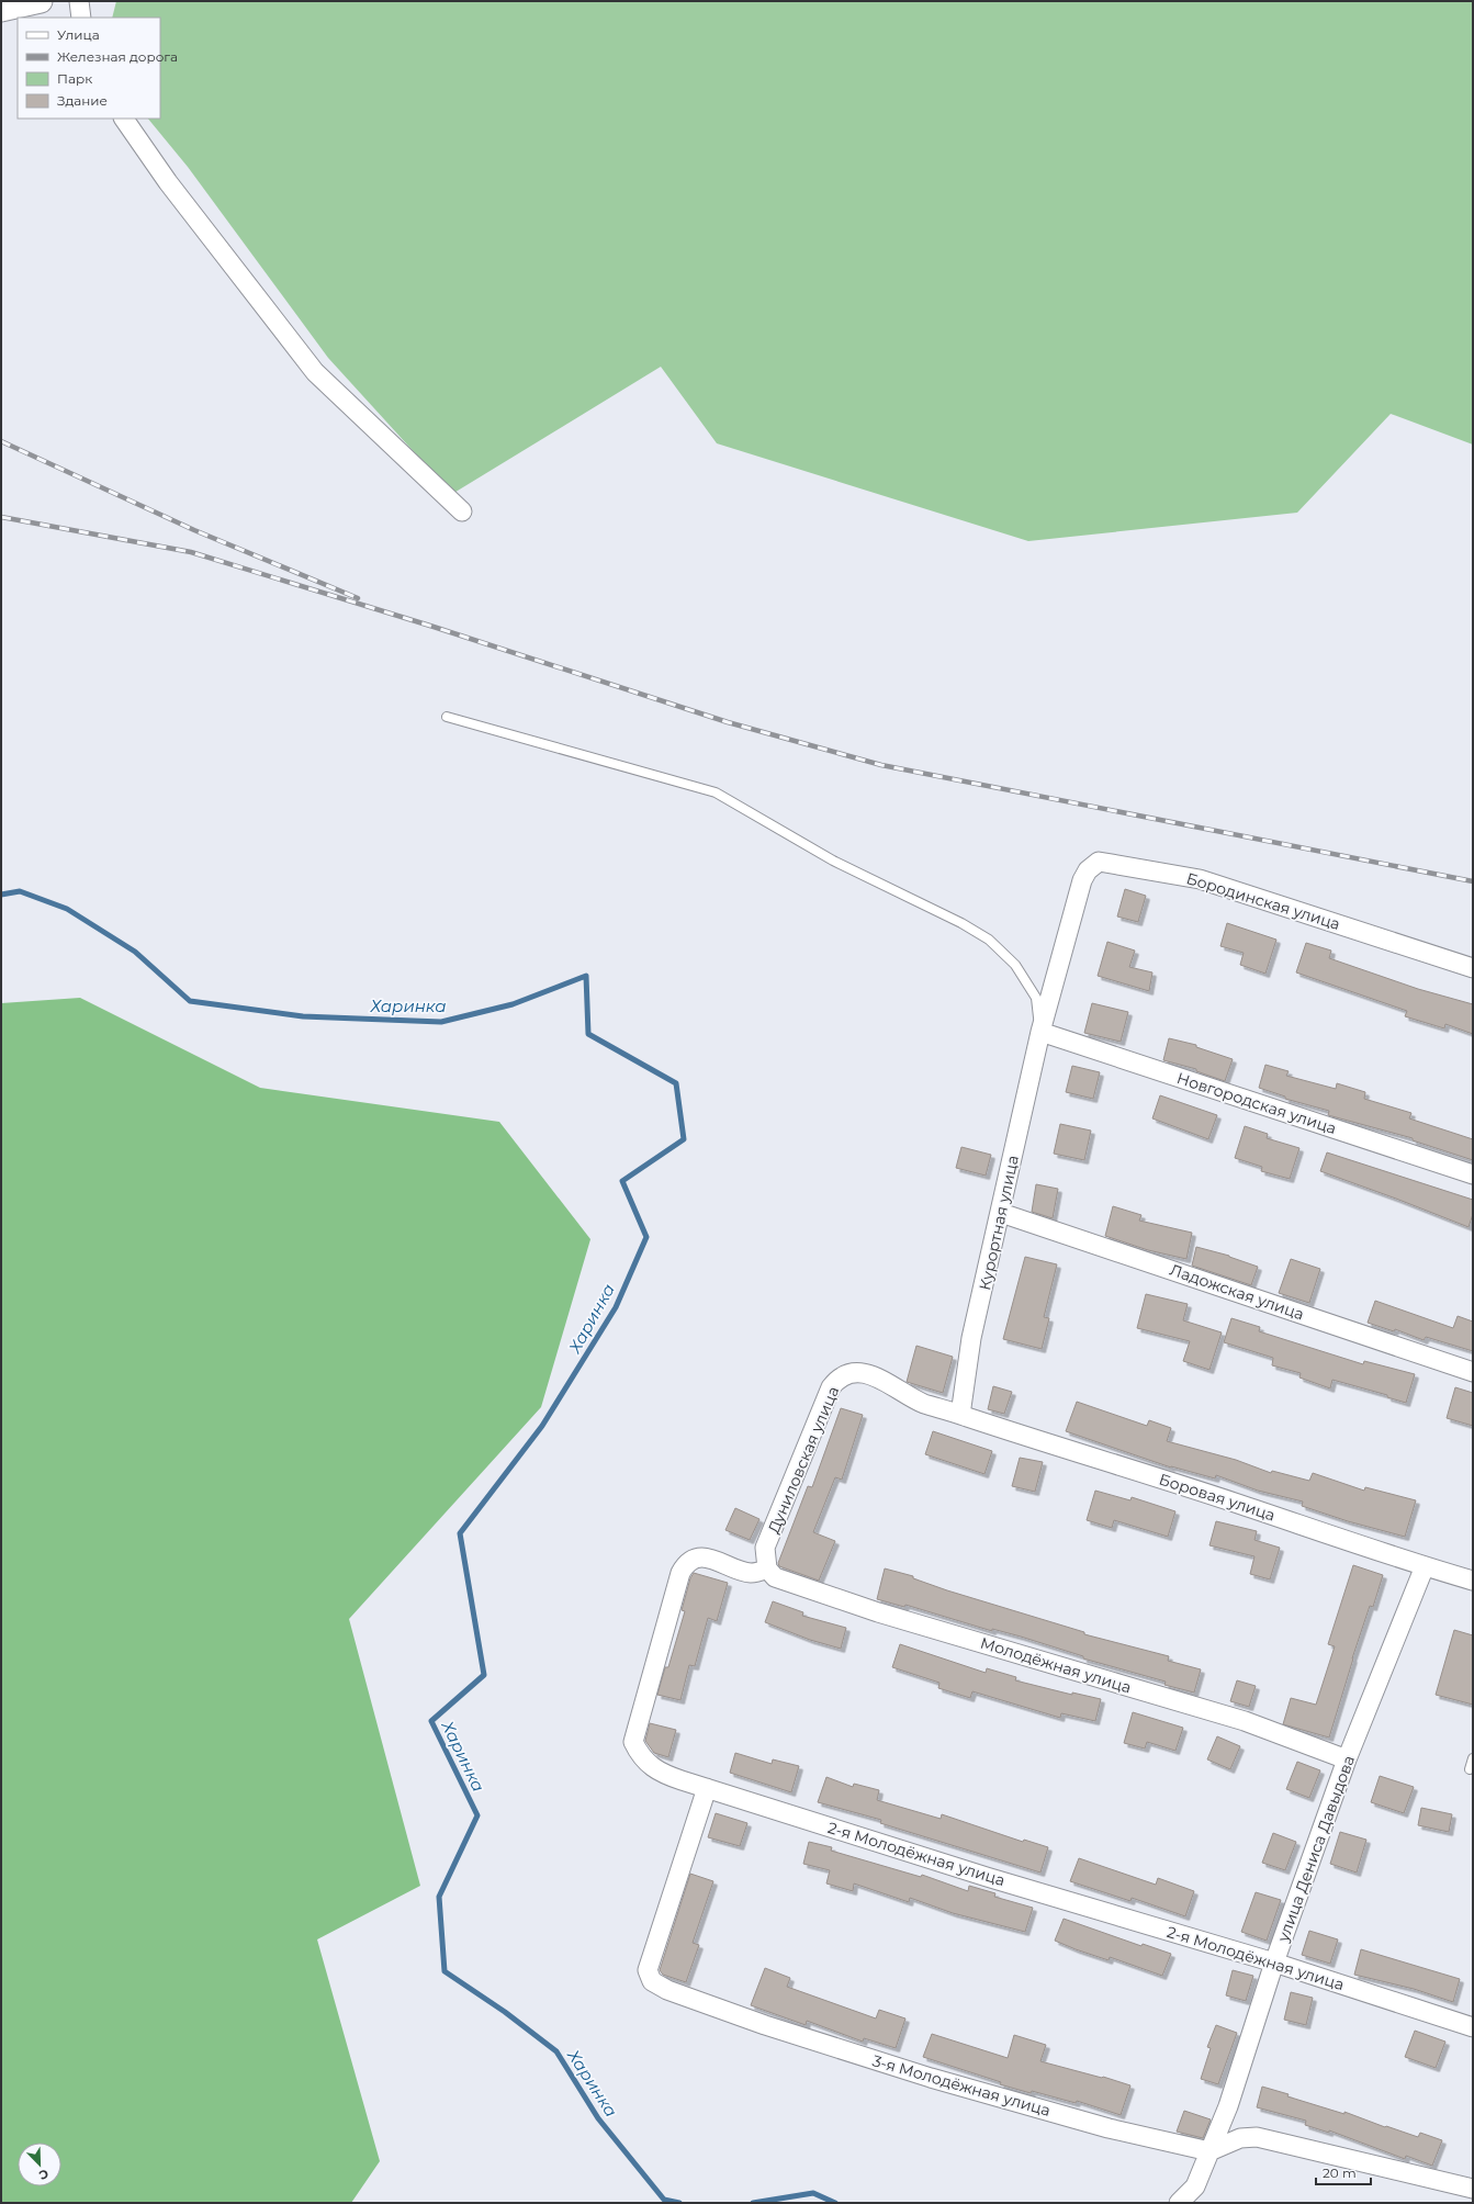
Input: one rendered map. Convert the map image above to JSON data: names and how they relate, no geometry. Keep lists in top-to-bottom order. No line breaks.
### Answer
{"streets":{"street":["Бородинская улица","Новгородская улица","Курортная улица","Ладожская улица","Дуниловская улица","Боровая улица","Молодёжная улица","улица Дениса Давыдова","2-я Молодёжная улица","3-я Молодёжная улица"]},"crossings":[["Бородинская улица","Новгородская улица"],["Бородинская улица","Курортная улица"],["Новгородская улица","Курортная улица"],["Курортная улица","Ладожская улица"],["Курортная улица","Дуниловская улица"],["Курортная улица","Боровая улица"],["Дуниловская улица","Боровая улица"],["Дуниловская улица","Молодёжная улица"],["Дуниловская улица","2-я Молодёжная улица"],["Боровая улица","улица Дениса Давыдова"],["Молодёжная улица","улица Дениса Давыдова"],["Молодёжная улица","2-я Молодёжная улица"],["улица Дениса Давыдова","2-я Молодёжная улица"],["улица Дениса Давыдова","3-я Молодёжная улица"],["2-я Молодёжная улица","3-я Молодёжная улица"]],"water":["Харинка"],"legend":["Улица","Железная дорога","Парк","Здание"],"scale_bar":"20 m","north":"bottom right"}
